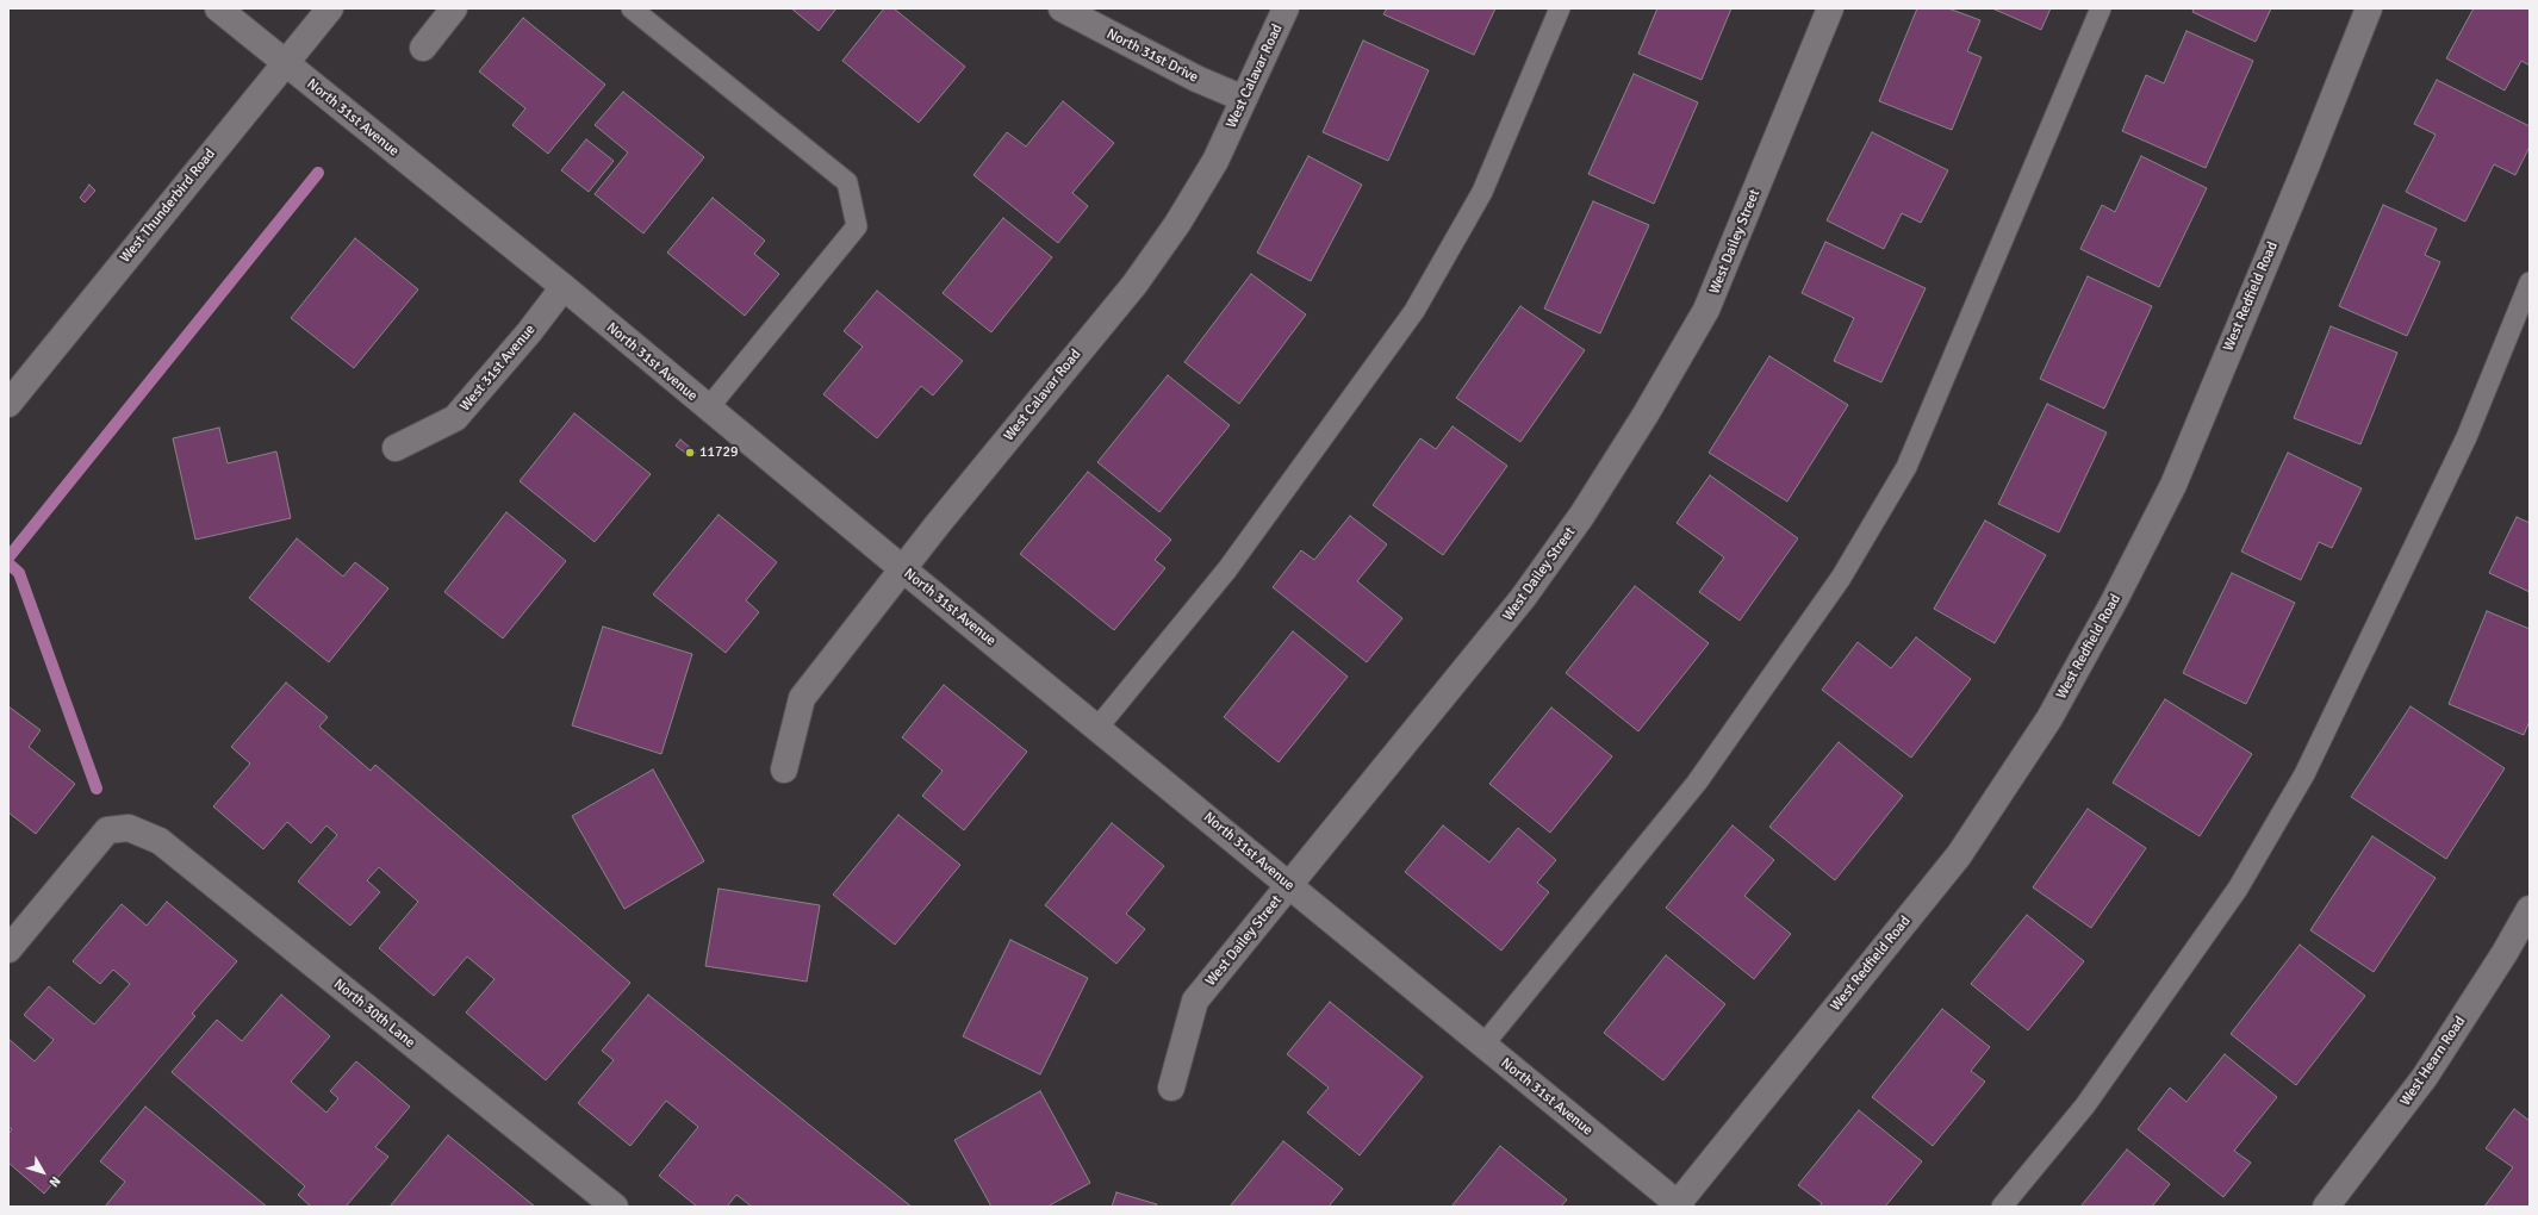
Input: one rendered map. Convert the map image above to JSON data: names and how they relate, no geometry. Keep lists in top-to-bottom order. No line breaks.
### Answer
{"streets":{"street":["North 31st Drive","West Calavar Road","North 31st Avenue","West Thunderbird Road","West Dailey Street","West Redfield Road","West 31st Avenue","North 30th Lane","West Hearn Road"]},"crossings":[["North 31st Drive","West Calavar Road"],["West Calavar Road","North 31st Avenue"],["North 31st Avenue","West Thunderbird Road"],["North 31st Avenue","West Dailey Street"],["North 31st Avenue","West Redfield Road"],["North 31st Avenue","West 31st Avenue"]],"places":["11729"],"north":"bottom right"}
